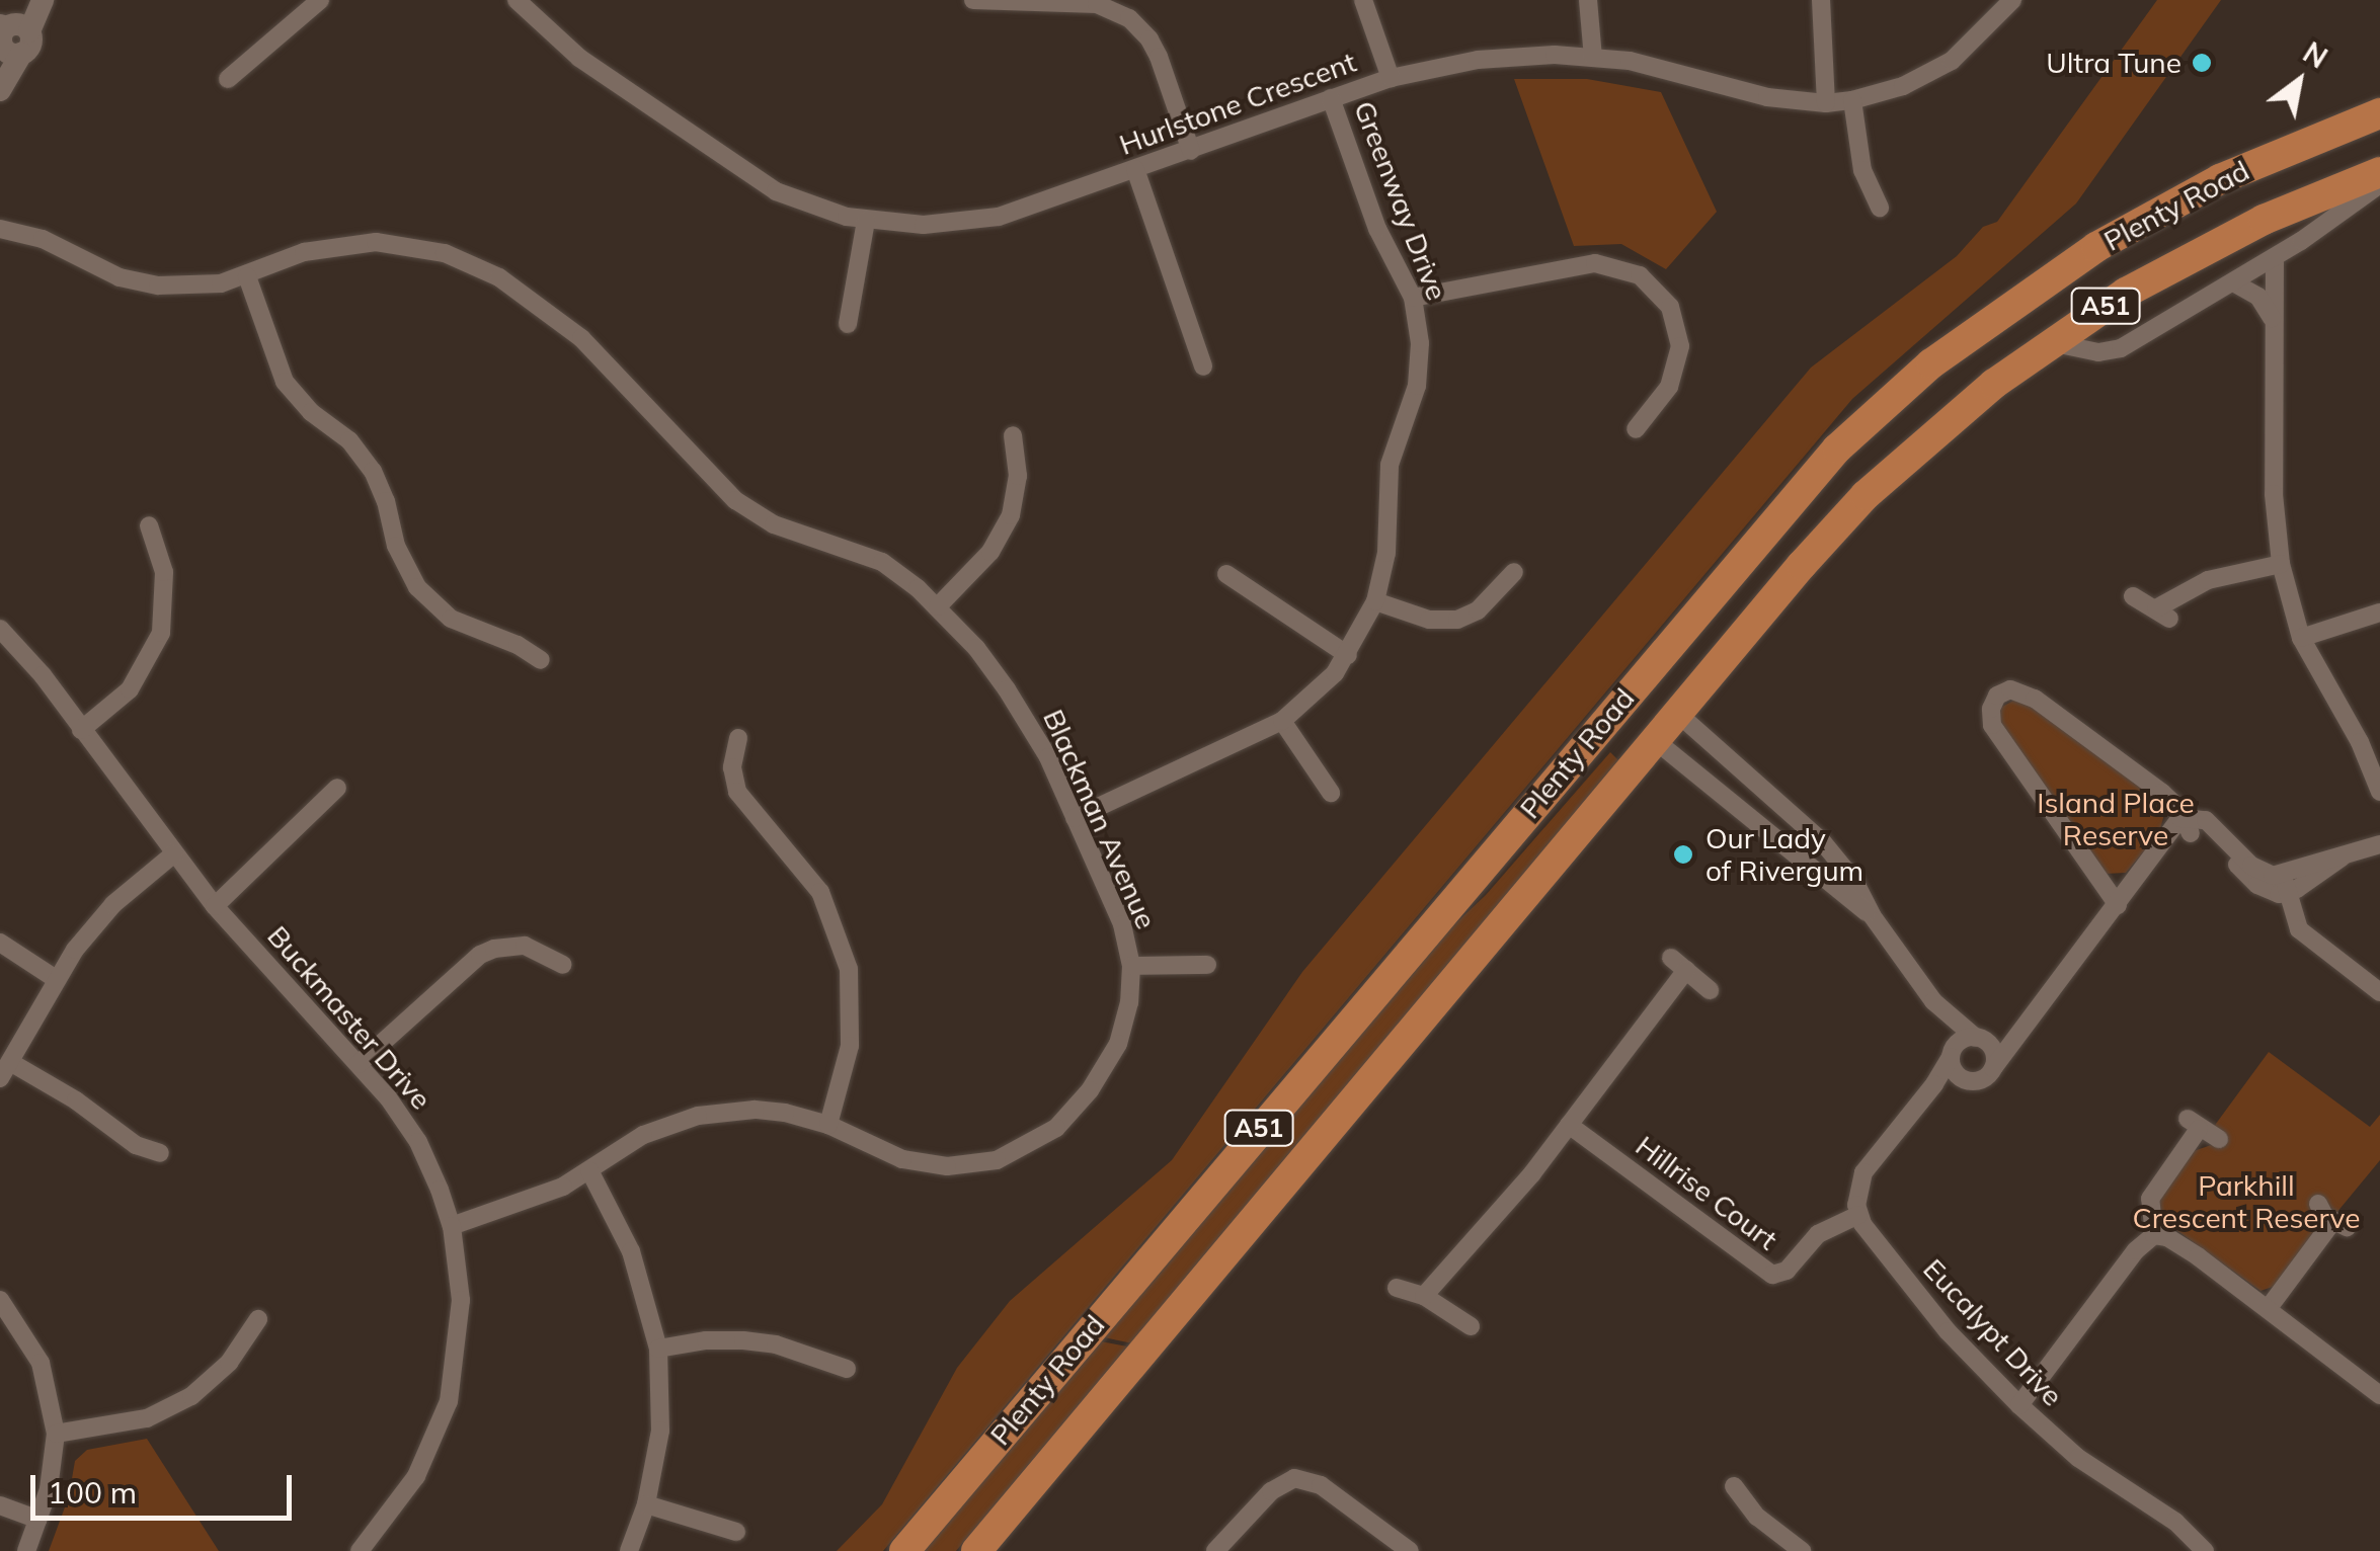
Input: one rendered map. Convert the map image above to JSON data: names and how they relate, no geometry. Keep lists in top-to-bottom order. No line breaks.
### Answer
{"streets":{"highway":["Plenty Road","A51"],"street":["Hurlstone Crescent","Greenway Drive","Blackman Avenue","Buckmaster Drive","Hillrise Court","Eucalypt Drive"]},"crossings":[["Hurlstone Crescent","Greenway Drive"],["Greenway Drive","Blackman Avenue"],["Blackman Avenue","Buckmaster Drive"],["Hillrise Court","Eucalypt Drive"]],"parks":["Island Place Reserve","Parkhill Crescent Reserve"],"places":["Ultra Tune","Our Lady of Rivergum"],"scale_bar":"100 m","north":"top right"}
